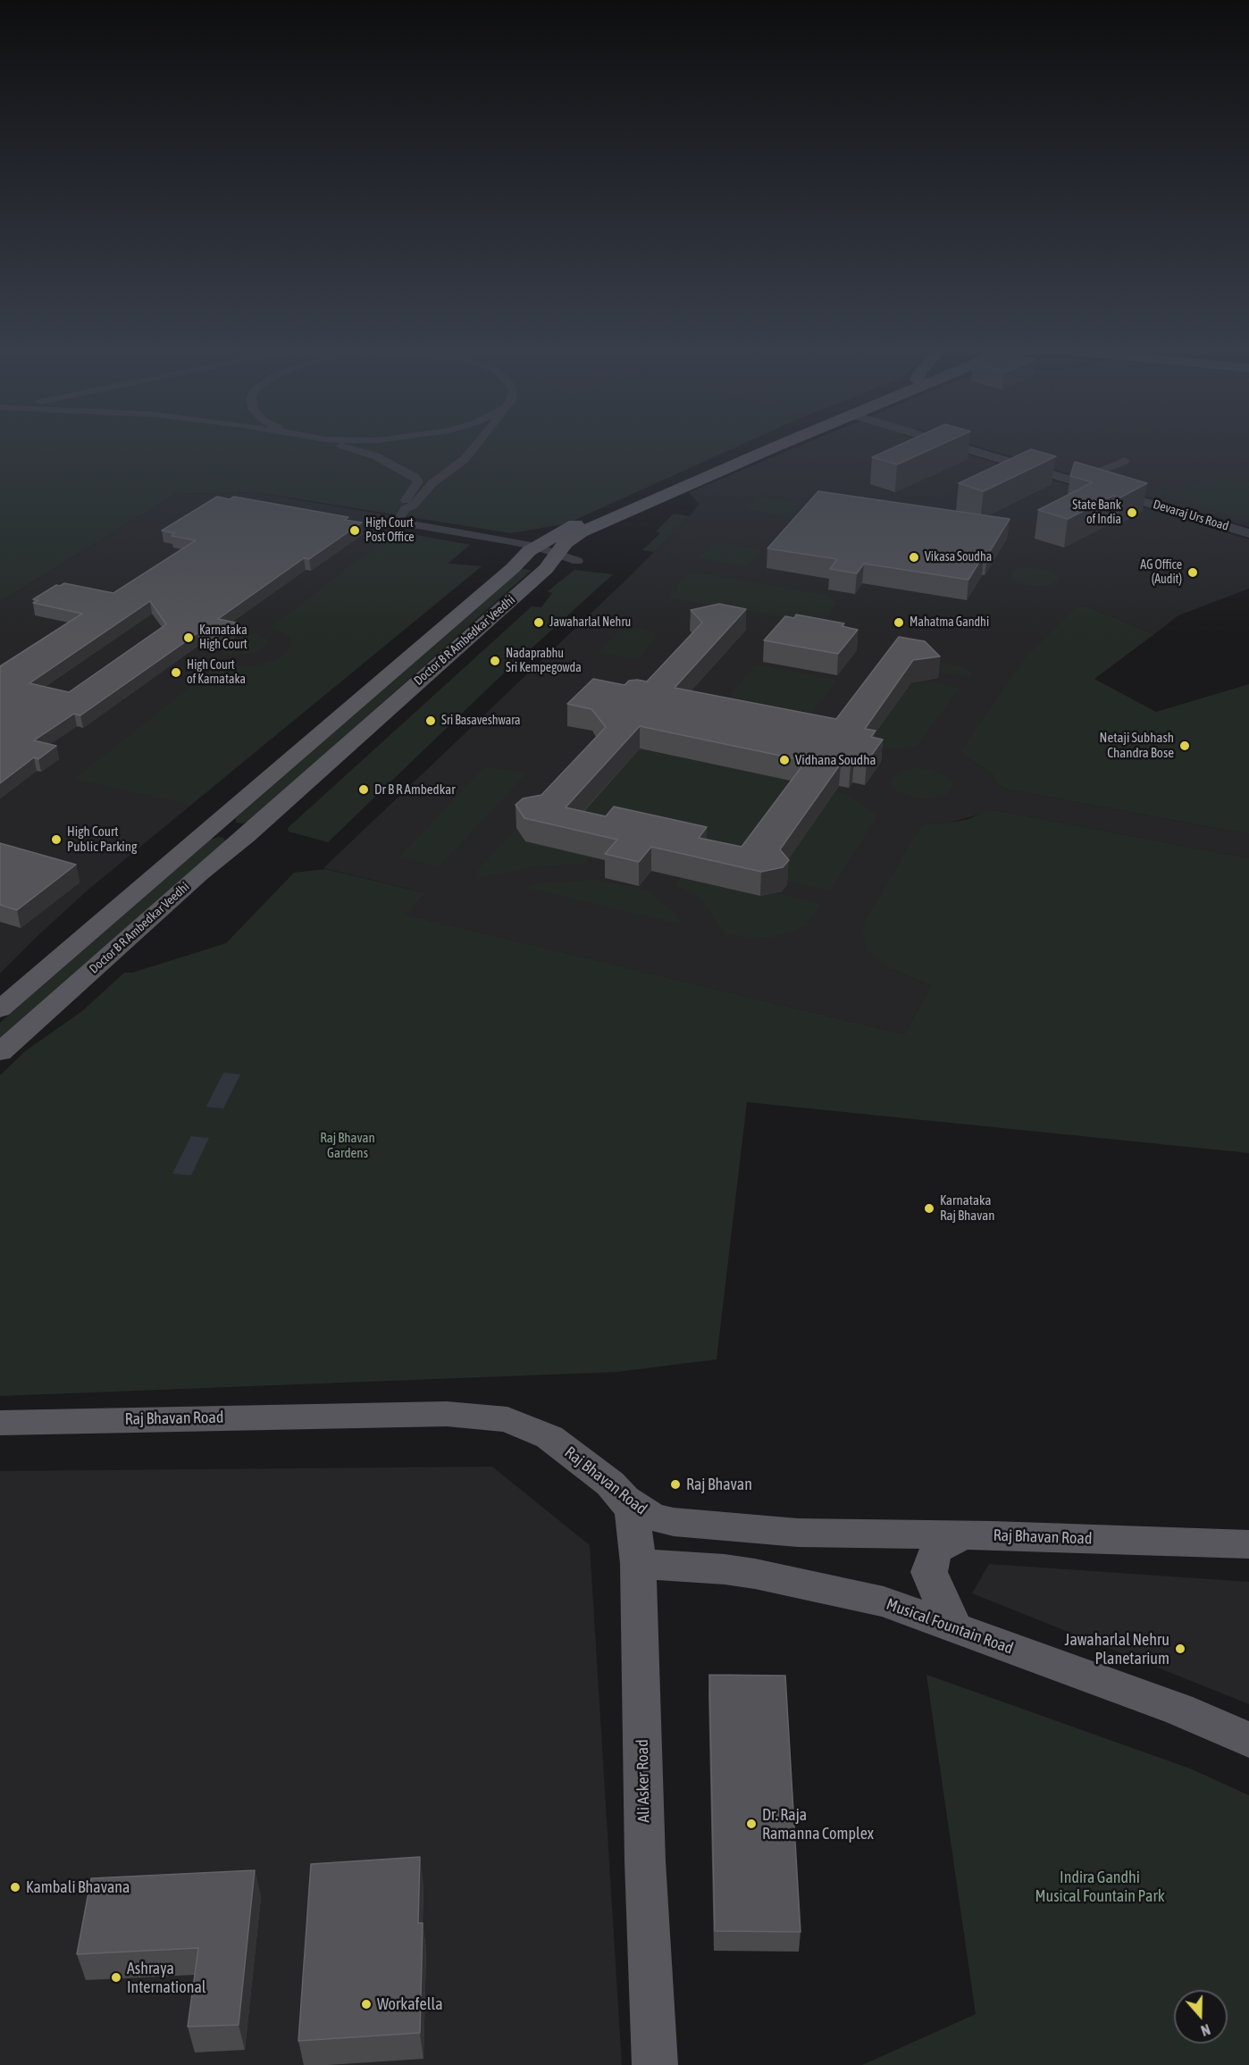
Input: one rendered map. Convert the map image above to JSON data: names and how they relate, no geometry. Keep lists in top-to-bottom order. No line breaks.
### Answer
{"streets":{"main road":["Doctor B R Ambedkar Veedhi","Raj Bhavan Road","Musical Fountain Road","Ali Asker Road"],"street":["Devaraj Urs Road"]},"crossings":[["Raj Bhavan Road","Ali Asker Road"],["Musical Fountain Road","Ali Asker Road"]],"parks":["Raj Bhavan Gardens","Indira Gandhi Musical Fountain Park"],"places":["State Bank of India","High Court Post Office","Vikasa Soudha","AG Office (Audit)","Jawaharlal Nehru","Mahatma Gandhi","Karnataka High Court","Nadaprabhu Sri Kempegowda","High Court of Karnataka","Sri Basaveshwara","Netaji Subhash Chandra Bose","Vidhana Soudha","Dr B R Ambedkar","High Court Public Parking","Karnataka Raj Bhavan","Raj Bhavan","Jawaharlal Nehru Planetarium","Dr. Raja Ramanna Complex","Kambali Bhavana","Ashraya International","Workafella"],"north":"bottom"}
